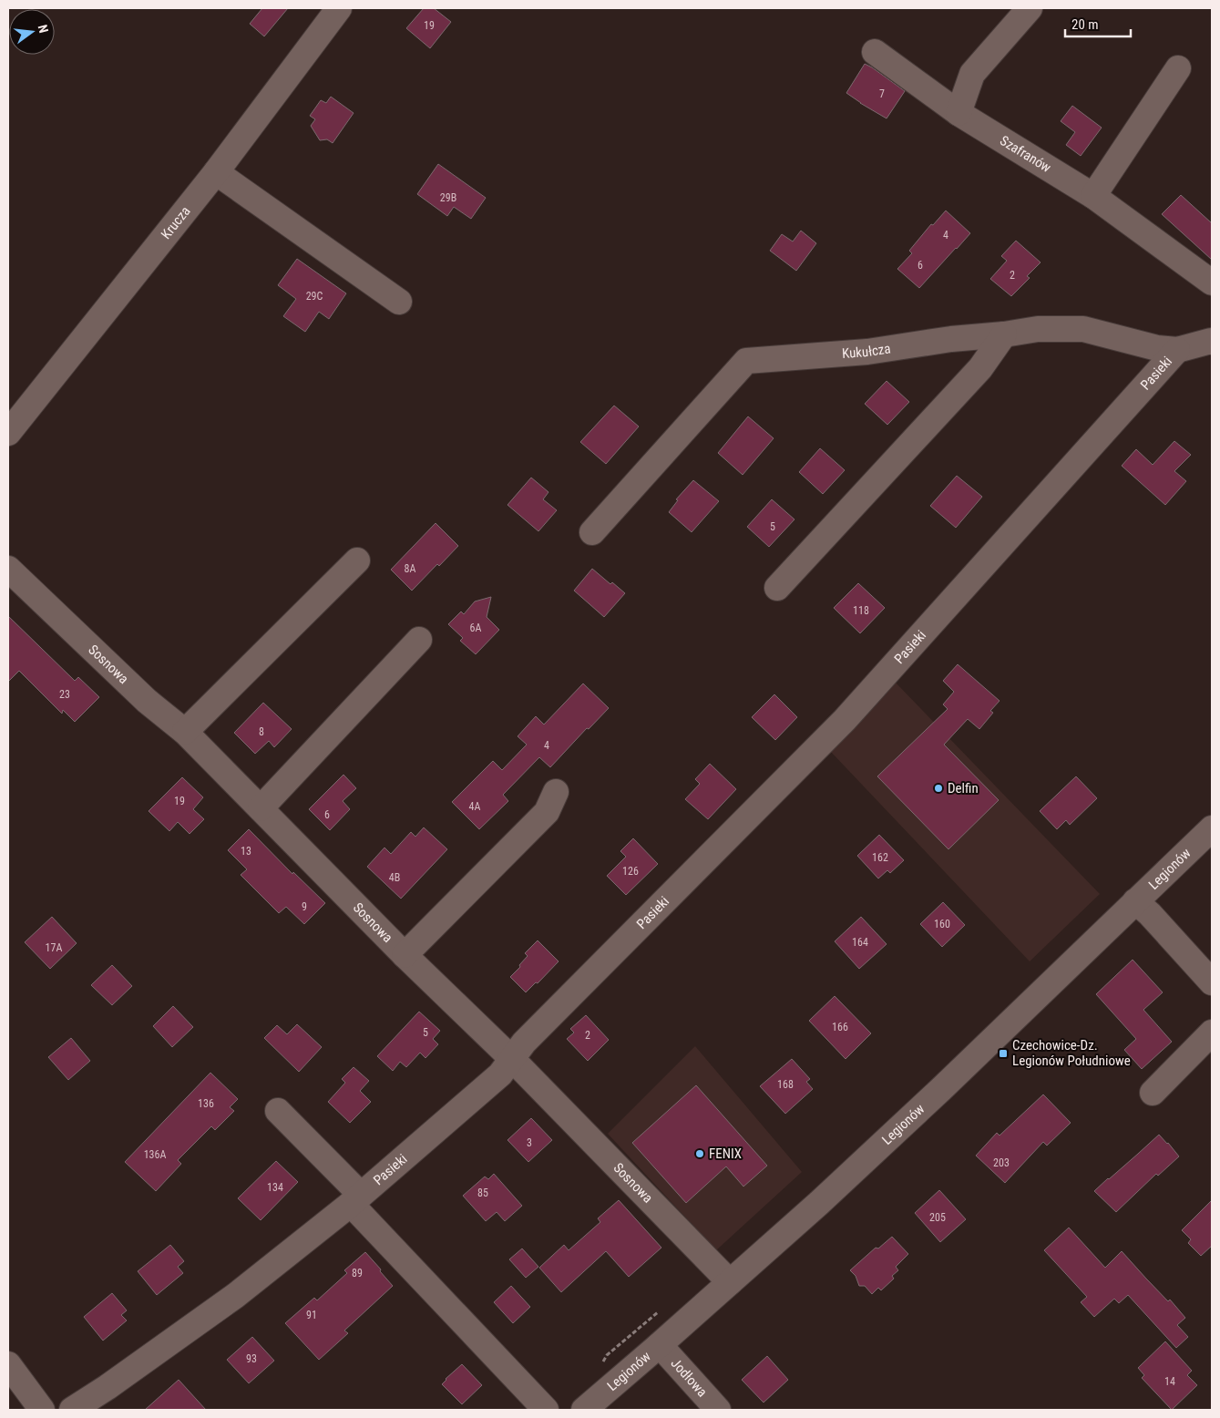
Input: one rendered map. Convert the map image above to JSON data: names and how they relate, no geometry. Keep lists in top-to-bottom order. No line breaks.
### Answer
{"streets":{"street":["Szafranów","Krucza","Kukułcza","Pasieki","Sosnowa","Legionów","Jodłowa"]},"crossings":[["Kukułcza","Pasieki"],["Pasieki","Sosnowa"],["Sosnowa","Legionów"],["Legionów","Jodłowa"]],"places":{"other":["Delfin","FENIX"],"transit":["Czechowice-Dz. Legionów Południowe"]},"house_numbers":["19","7","29B","4","6","2","29C","5","8A","118","6A","23","8","4","19","4A","6","13","162","126","4B","9","160","164","17A","166","5","2","168","136","3","136A","203","134","85","205","89","91","93","14"],"scale_bar":"20 m","north":"right"}
